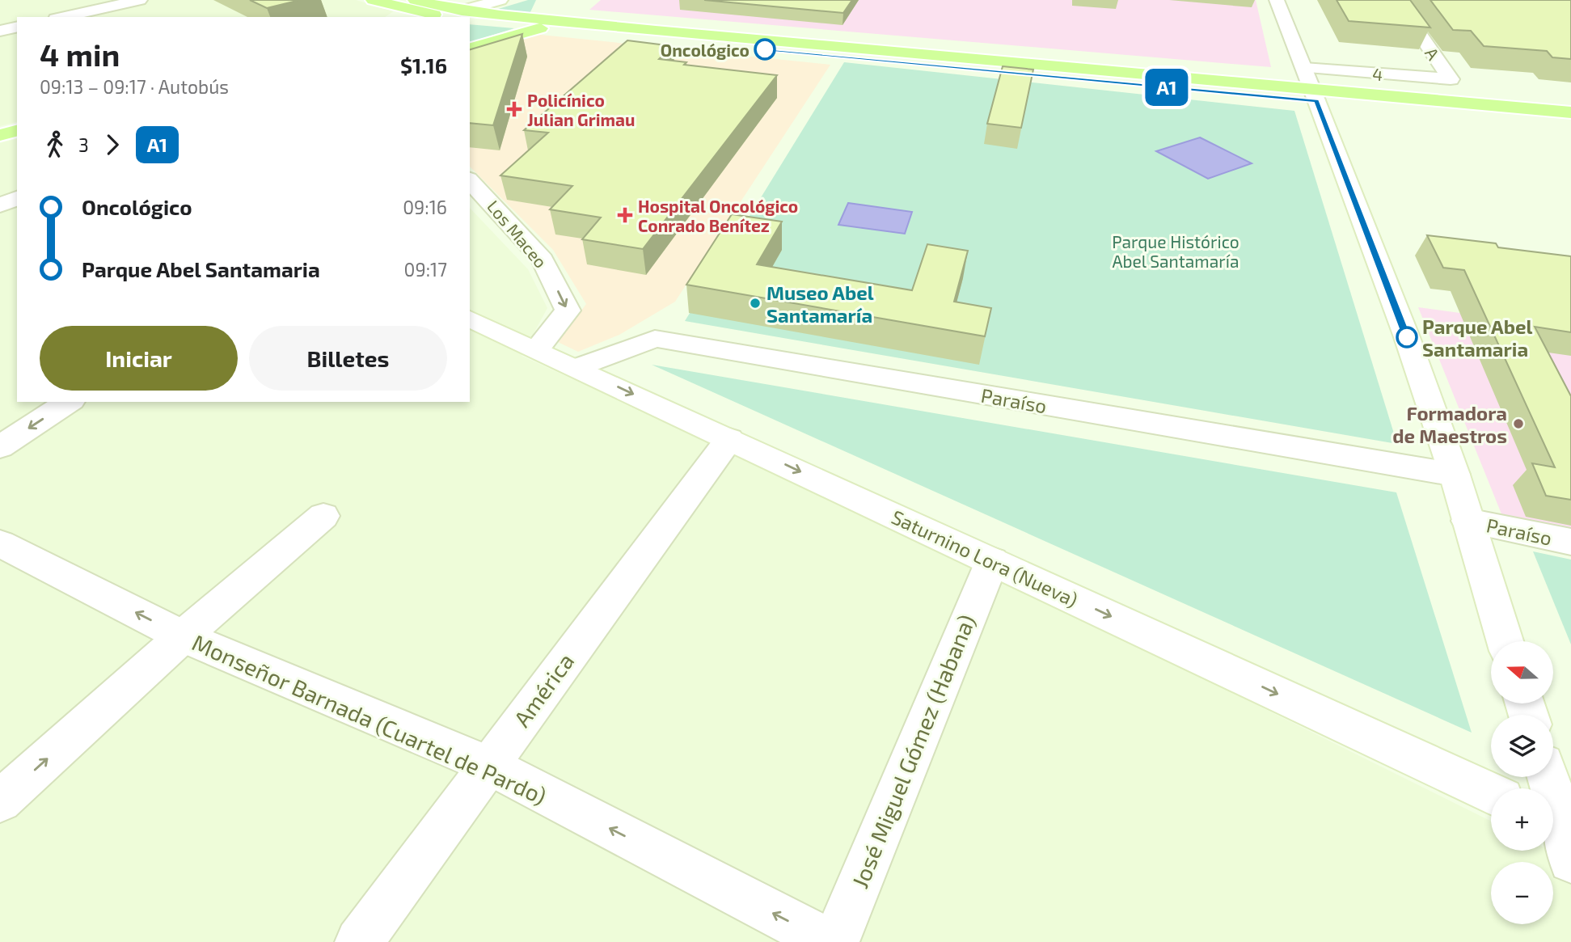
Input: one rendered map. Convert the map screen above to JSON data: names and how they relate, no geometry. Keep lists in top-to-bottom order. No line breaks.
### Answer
{"streets":{"street":["A","4","Los Maceo","Paraíso","Saturnino Lora (Nueva)","América","Monseñor Barnada (Cuartel de Pardo)","José Miguel Gómez (Habana)"]},"crossings":[["A","4"],["Los Maceo","Saturnino Lora (Nueva)"],["Paraíso","Saturnino Lora (Nueva)"],["Saturnino Lora (Nueva)","América"],["Saturnino Lora (Nueva)","José Miguel Gómez (Habana)"],["América","Monseñor Barnada (Cuartel de Pardo)"]],"one_way":["Los Maceo","Saturnino Lora (Nueva)","Monseñor Barnada (Cuartel de Pardo)"],"parks":["Parque Histórico Abel Santamaría"],"places":{"other":["Oncológico","Museo Abel Santamaría","Parque Abel Santamaria","Formadora de Maestros"],"health":["Policínico Julian Grimau","Hospital Oncológico Conrado Benítez"]},"lines":["bus line A1"],"north":"left","page":{"on_map":"A1","heading":["4 min","09:13 – 09:17 · Autobús","$1.16"],"legs":["3","A1"],"list":[{"name":"Oncológico","value":"09:16"},{"name":"Parque Abel Santamaria","value":"09:17"}],"buttons":["Iniciar","Billetes"],"map_buttons":["+","−"]}}
